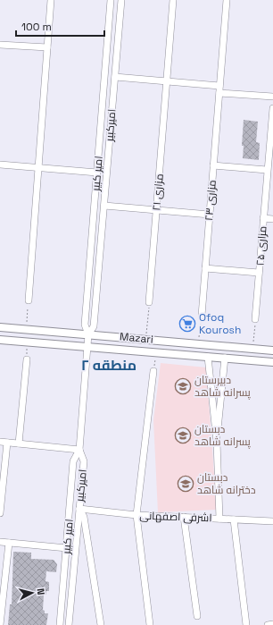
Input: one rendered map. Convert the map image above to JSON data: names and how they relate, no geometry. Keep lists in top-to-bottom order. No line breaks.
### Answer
{"streets":{"main road":["Mazari"],"street":["امیرکبیر","امیر کبیر","مزاری ۲۱","مزاری ۲۳","مزاری ۲۵","اشرفی اصفهانی"]},"crossings":[["امیرکبیر","امیر کبیر"],["امیرکبیر","Mazari"],["امیرکبیر","اشرفی اصفهانی"],["امیر کبیر","Mazari"]],"districts":["منطقه ۲"],"places":{"supermarket":["Ofoq Kourosh"],"school or university":["دبیرستان پسرانه شاهد","دبستان پسرانه شاهد","دبستان دخترانه شاهد"]},"scale_bar":"100 m","north":"right"}
